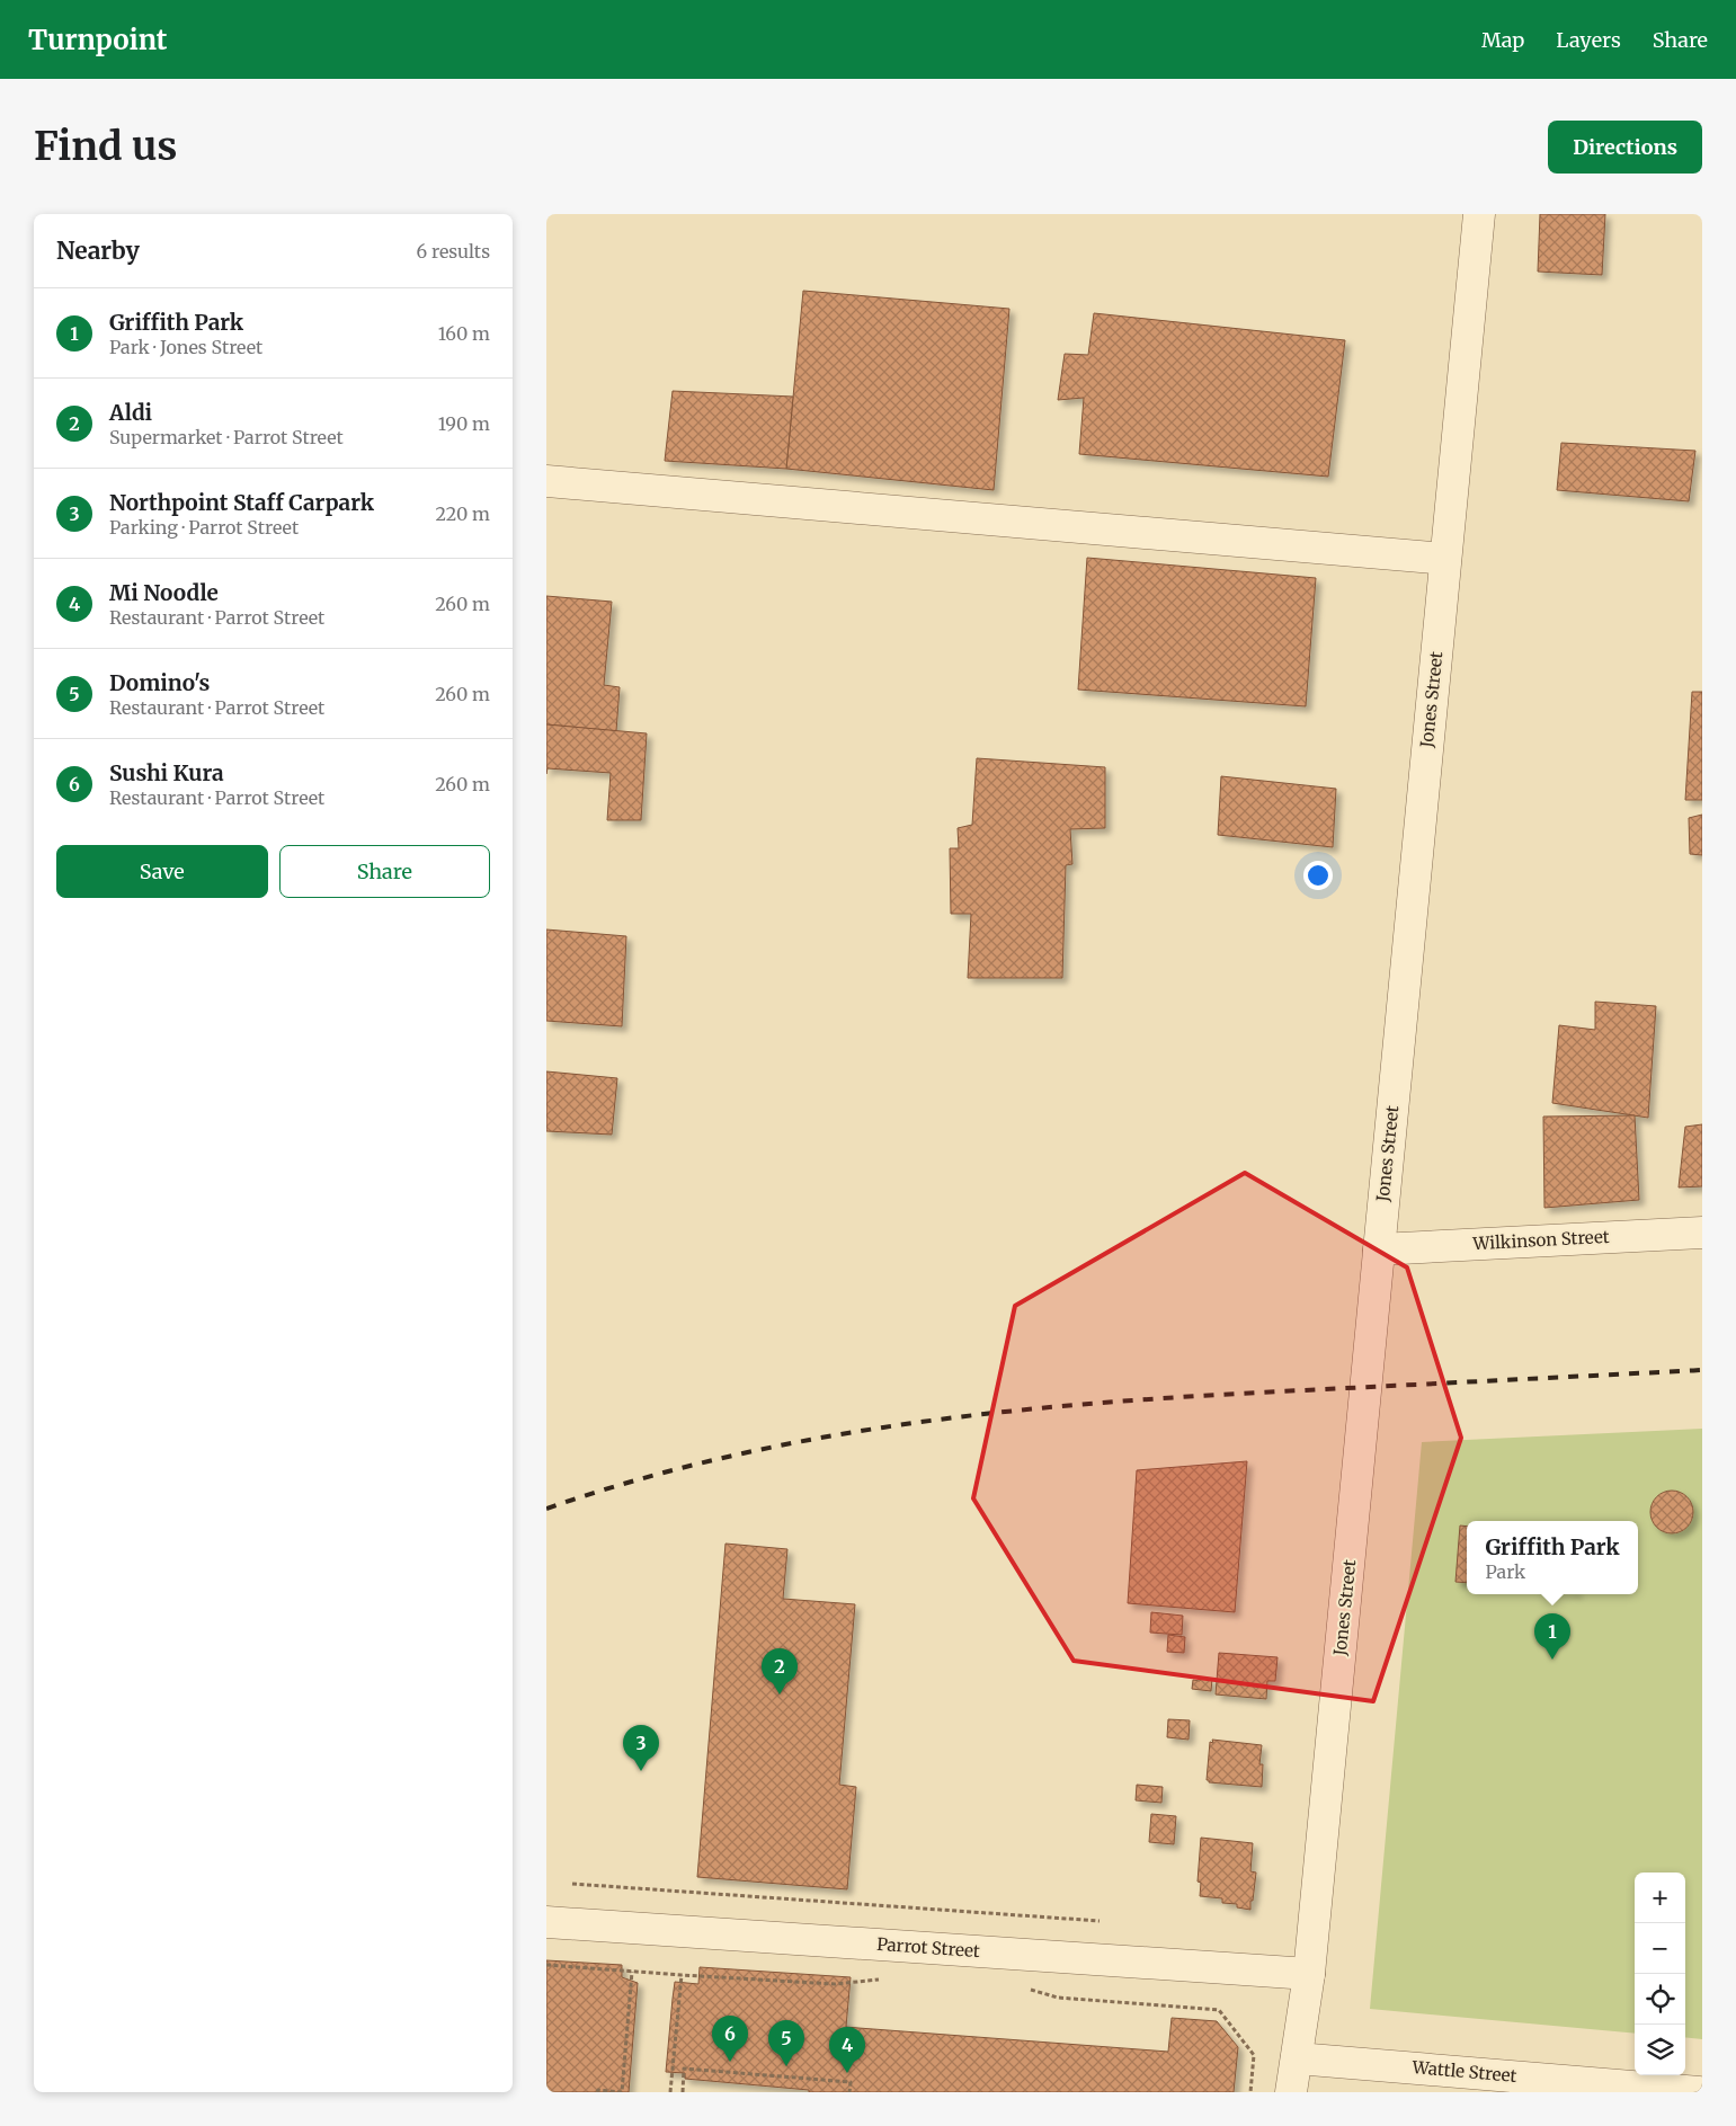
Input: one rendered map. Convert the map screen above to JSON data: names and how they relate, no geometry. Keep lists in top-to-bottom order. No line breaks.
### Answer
{"streets":{"street":["Jones Street","Wilkinson Street","Parrot Street","Wattle Street"]},"crossings":[["Jones Street","Wilkinson Street"],["Jones Street","Parrot Street"],["Jones Street","Wattle Street"]],"page":{"header":"Turnpoint","nav":["Map","Layers","Share"],"buttons":["Directions",["Save","Share"]],"title":"Find us","heading":["Nearby","6 results"],"list":[{"mark":"1","name":"Griffith Park","note":"Park · Jones Street","value":"160 m"},{"mark":"2","name":"Aldi","note":"Supermarket · Parrot Street","value":"190 m"},{"mark":"3","name":"Northpoint Staff Carpark","note":"Parking · Parrot Street","value":"220 m"},{"mark":"4","name":"Mi Noodle","note":"Restaurant · Parrot Street","value":"260 m"},{"mark":"5","name":"Domino's","note":"Restaurant · Parrot Street","value":"260 m"},{"mark":"6","name":"Sushi Kura","note":"Restaurant · Parrot Street","value":"260 m"}],"popup":["Griffith Park","Park"],"pins":["1","2","3","6","5","4"],"map_buttons":["+","−"]}}
